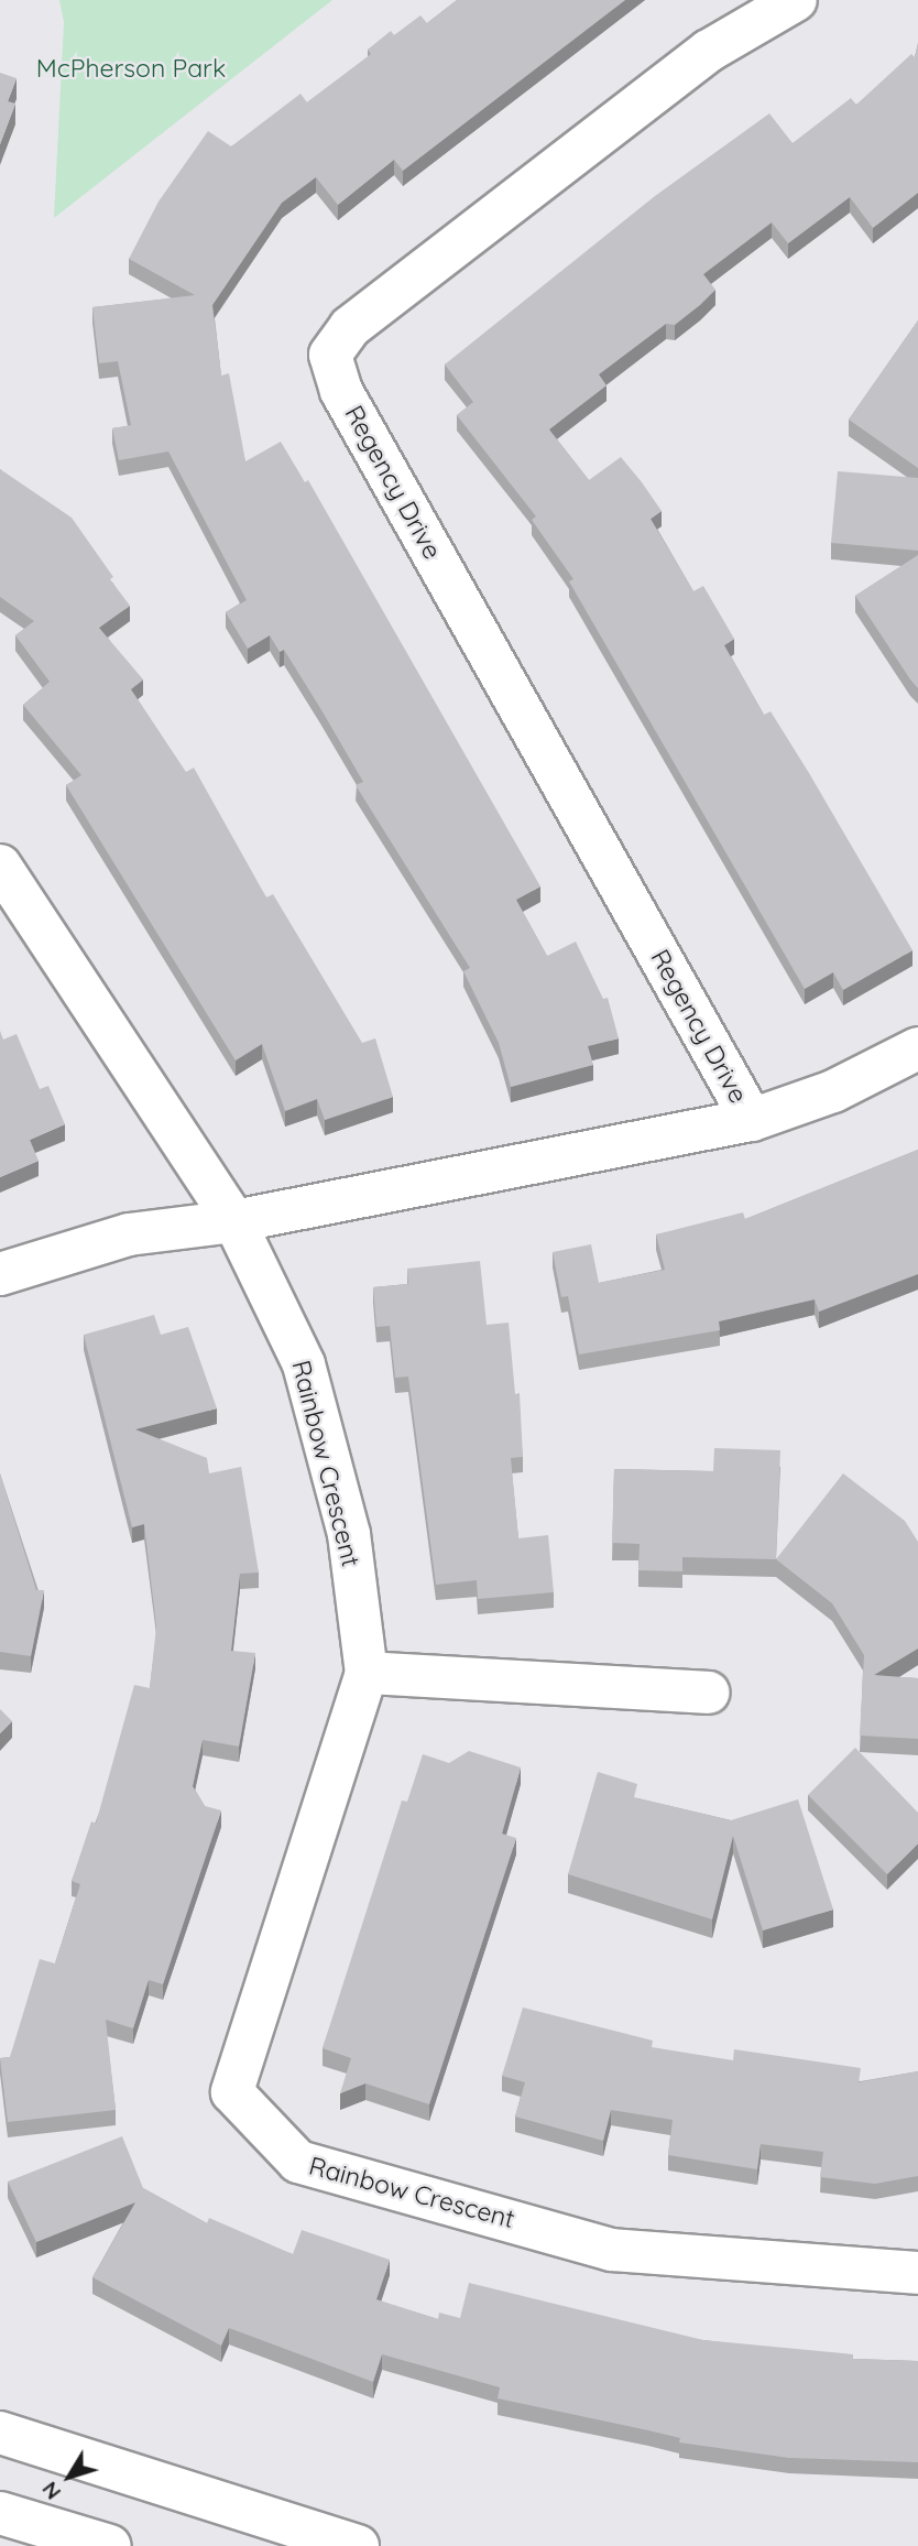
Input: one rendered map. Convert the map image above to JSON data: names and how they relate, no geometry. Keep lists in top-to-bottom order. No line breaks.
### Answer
{"streets":{"street":["Regency Drive","Rainbow Crescent"]},"crossings":[["Regency Drive","Rainbow Crescent"]],"parks":["McPherson Park"],"north":"bottom left"}
